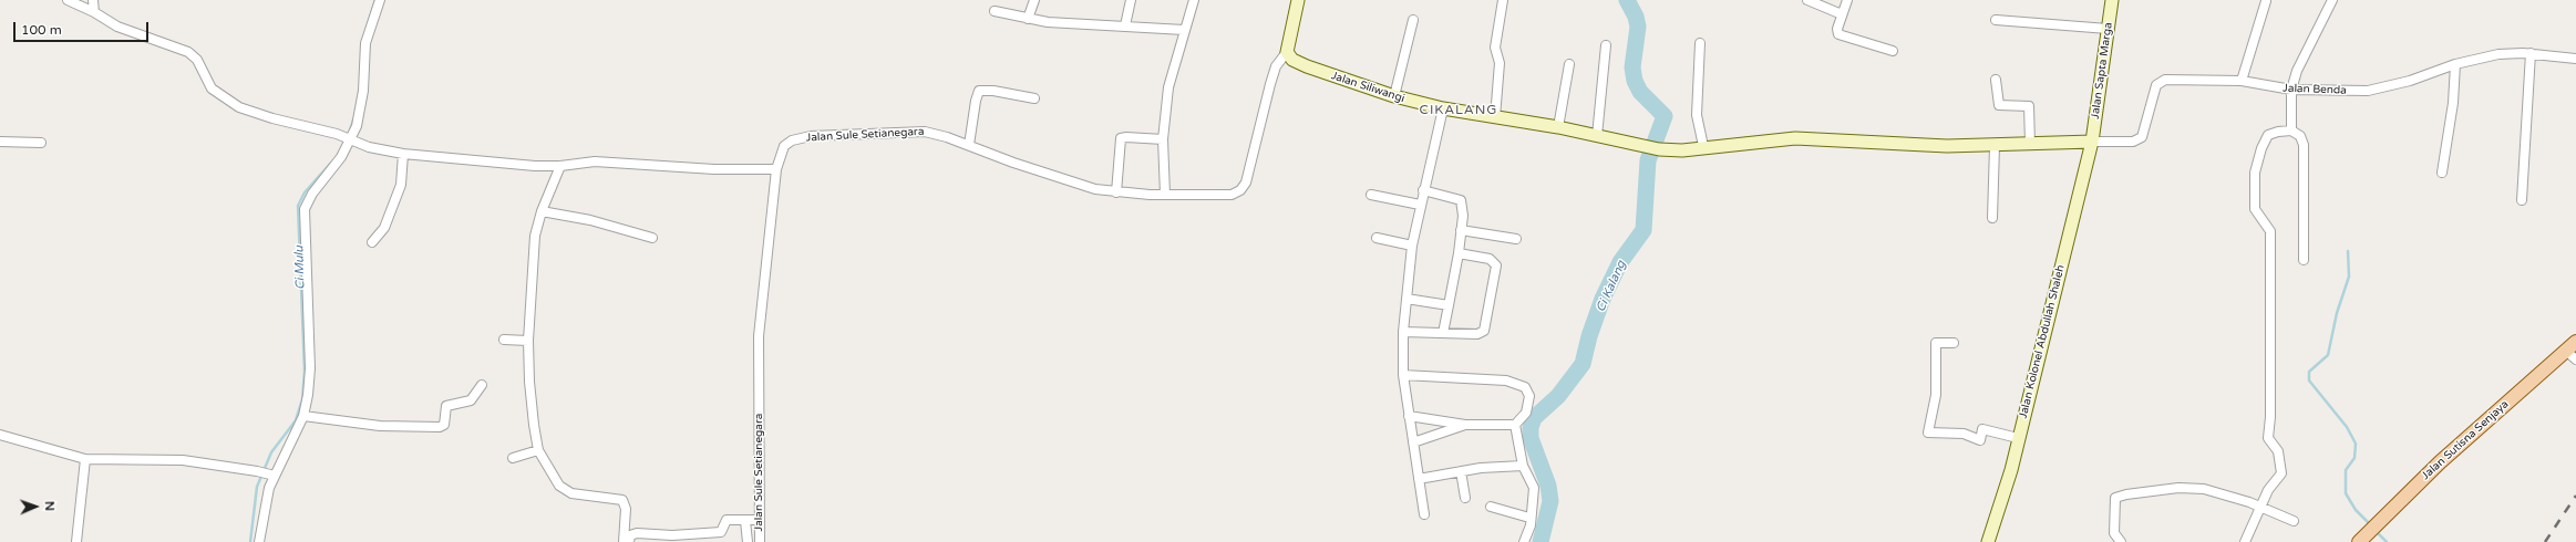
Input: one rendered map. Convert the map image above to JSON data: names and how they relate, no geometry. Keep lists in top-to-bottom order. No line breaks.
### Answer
{"streets":{"main road":["Jalan Sutisna Senjaya"],"street":["Jalan Sapta Marga","Jalan Siliwangi","Jalan Benda","Jalan Sule Setianegara","Jalan Kolonel Abdullah Shaleh"]},"crossings":[["Jalan Sapta Marga","Jalan Siliwangi"],["Jalan Sapta Marga","Jalan Benda"],["Jalan Sapta Marga","Jalan Kolonel Abdullah Shaleh"],["Jalan Siliwangi","Jalan Benda"],["Jalan Siliwangi","Jalan Sule Setianegara"],["Jalan Siliwangi","Jalan Kolonel Abdullah Shaleh"],["Jalan Benda","Jalan Kolonel Abdullah Shaleh"]],"districts":["CIKALANG"],"water":["Ci Mulu","Ci Kalang"],"scale_bar":"100 m","north":"right"}
